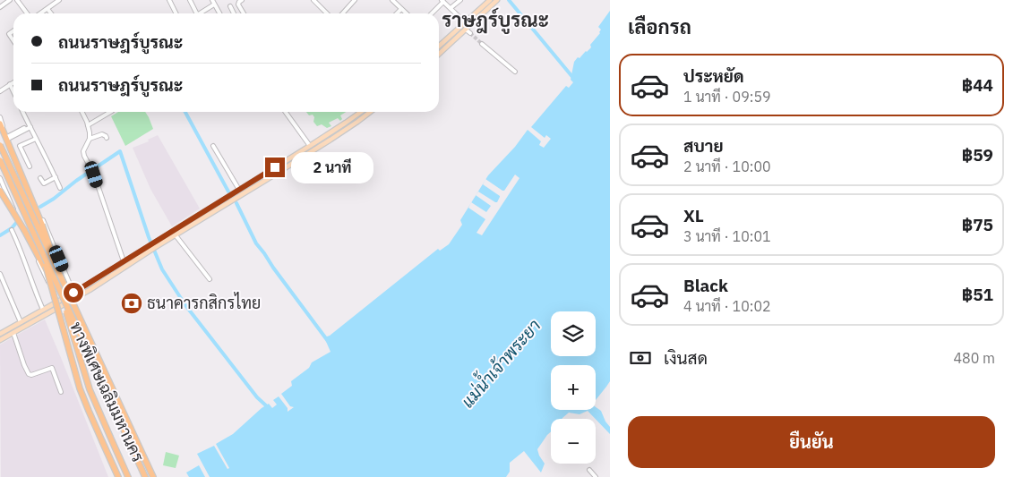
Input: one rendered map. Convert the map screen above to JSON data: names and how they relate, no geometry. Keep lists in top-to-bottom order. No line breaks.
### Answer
{"streets":{"highway":["ทางพิเศษเฉลิมมหานคร"]},"districts":["ราษฎร์บูรณะ"],"water":["แม่น้ำเจ้าพระยา"],"places":{"bank":["ธนาคารกสิกรไทย"]},"page":{"heading":"เลือกรถ","banner":["ถนนราษฎร์บูรณะ","ถนนราษฎร์บูรณะ"],"list":[{"name":"ประหยัด","note":"1 นาที · 09:59","value":"฿44"},{"name":"สบาย","note":"2 นาที · 10:00","value":"฿59"},{"name":"XL","note":"3 นาที · 10:01","value":"฿75"},{"name":"Black","note":"4 นาที · 10:02","value":"฿51"}],"bubble":"2 นาที","map_buttons":["+","−"],"pay":["เงินสด","480 m"],"buttons":"ยืนยัน"}}
